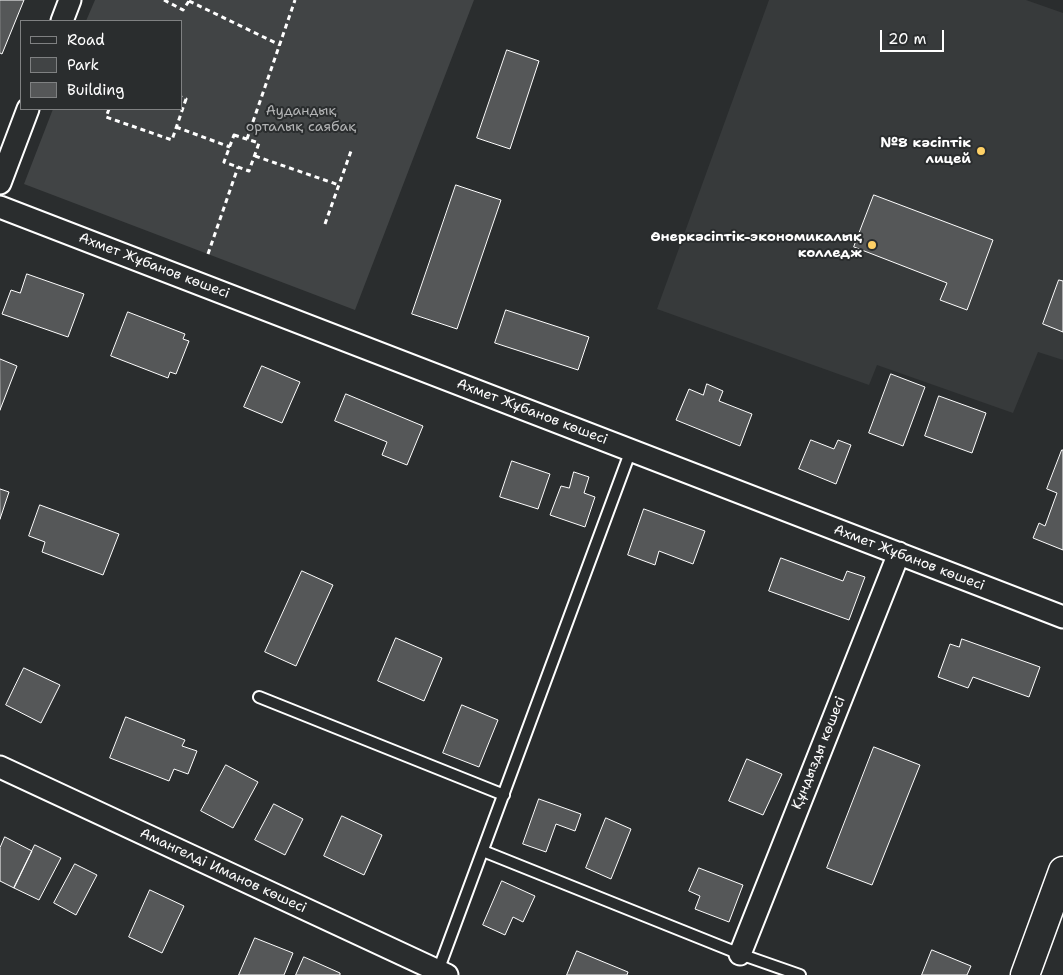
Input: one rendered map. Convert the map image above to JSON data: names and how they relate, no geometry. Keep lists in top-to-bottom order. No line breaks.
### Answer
{"streets":{"street":["Ахмет Жұбанов көшесі","Құндызды көшесі","Амангелді Иманов көшесі"]},"crossings":[["Ахмет Жұбанов көшесі","Құндызды көшесі"]],"parks":["Аудандық орталық саябақ"],"places":["№8 кәсіптік лицей","Өнеркәсіптік-экономикалық колледж"],"legend":["Road","Park","Building"],"scale_bar":"20 m"}
